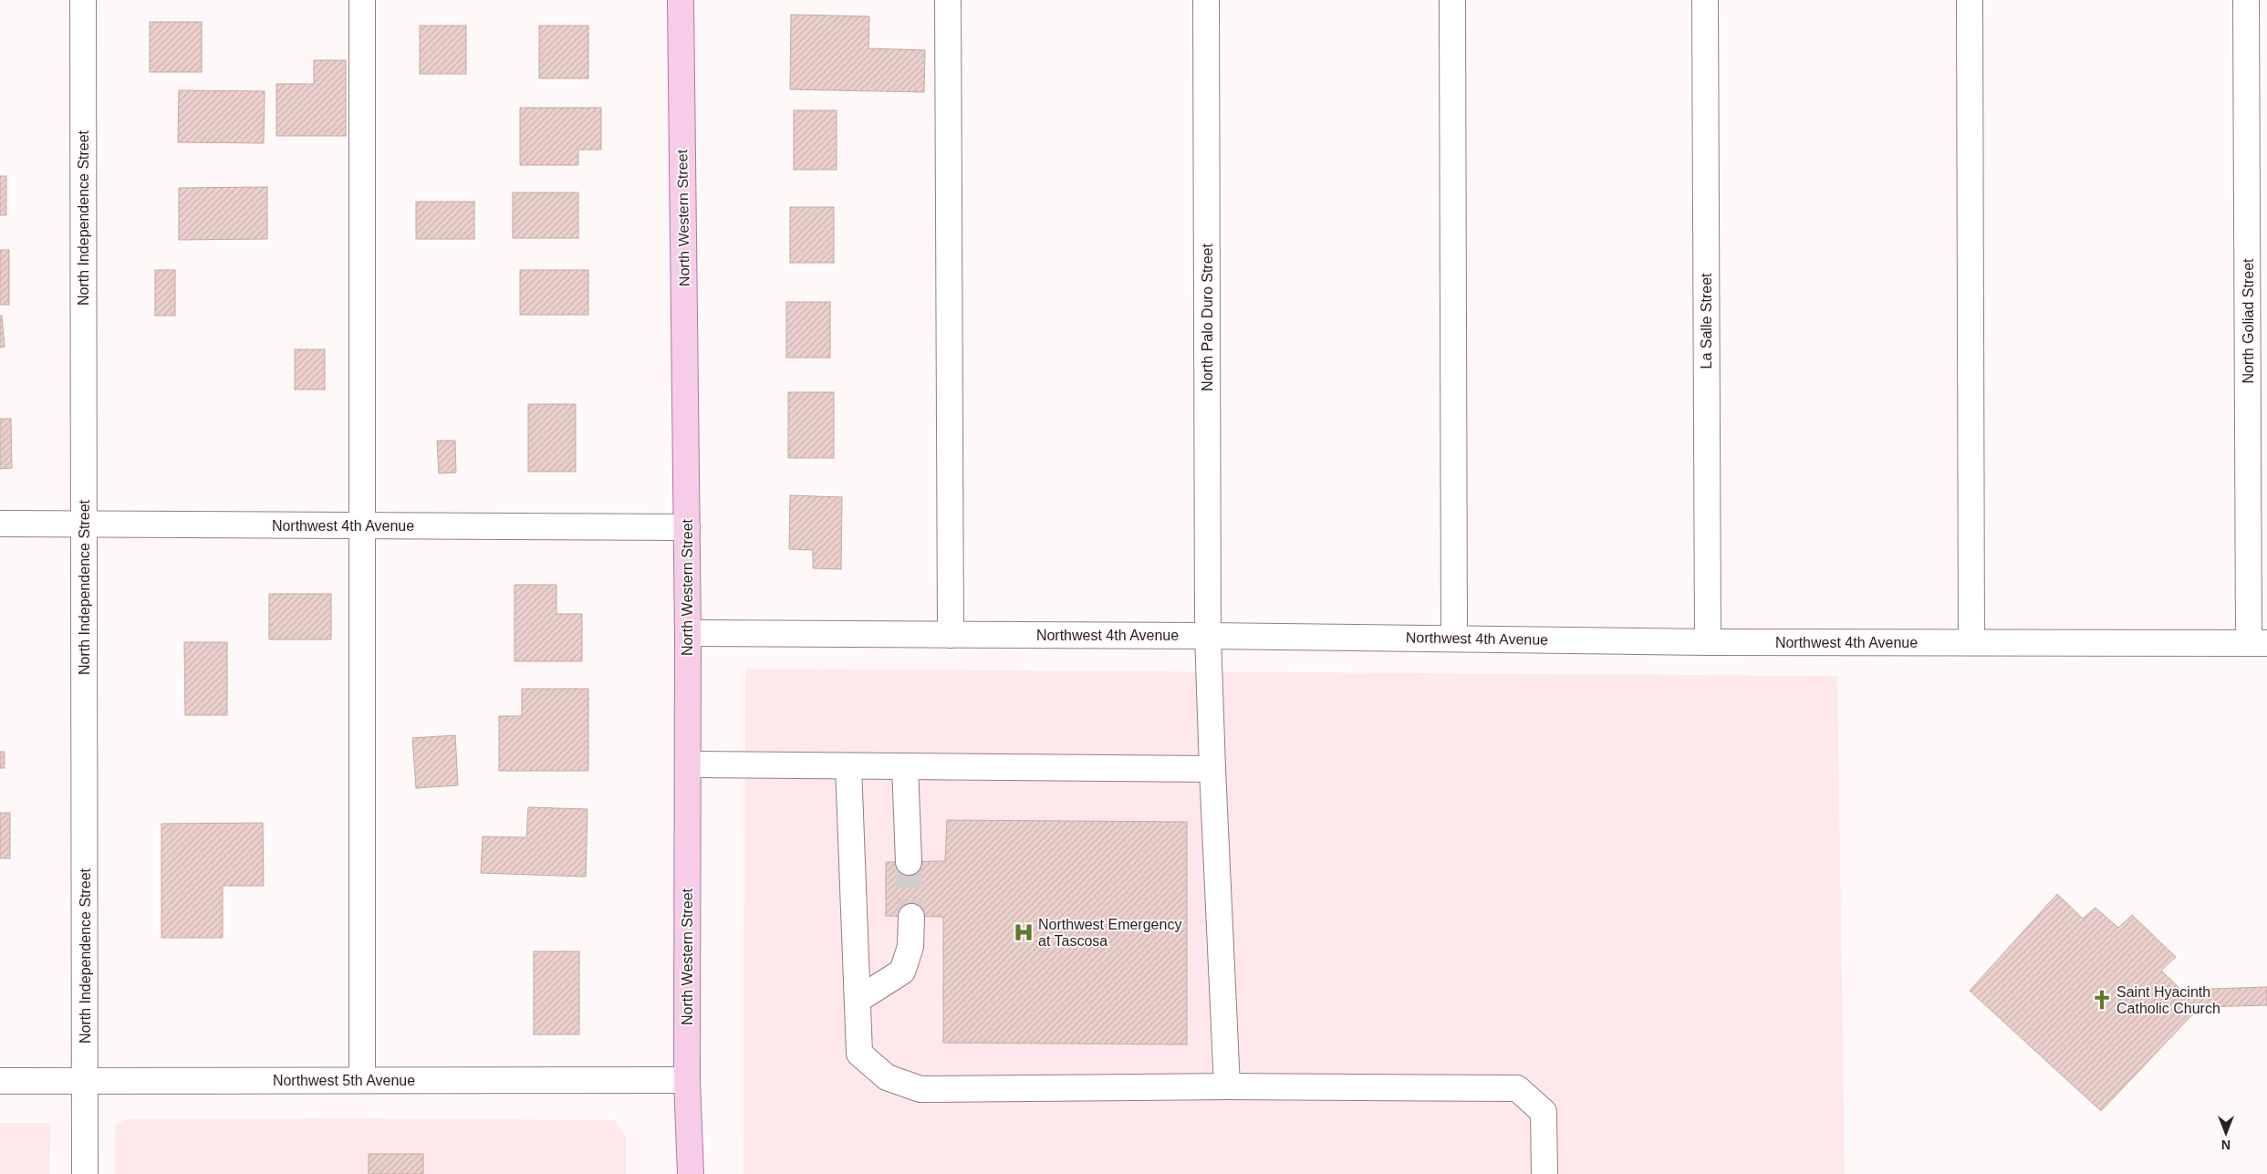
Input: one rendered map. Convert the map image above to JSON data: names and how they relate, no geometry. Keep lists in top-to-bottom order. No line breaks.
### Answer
{"streets":{"main road":["North Western Street"],"street":["North Independence Street","North Palo Duro Street","La Salle Street","North Goliad Street","Northwest 4th Avenue","Northwest 5th Avenue"]},"crossings":[["North Independence Street","Northwest 4th Avenue"],["North Independence Street","Northwest 5th Avenue"],["North Western Street","Northwest 4th Avenue"],["North Western Street","Northwest 5th Avenue"],["North Palo Duro Street","Northwest 4th Avenue"],["La Salle Street","Northwest 4th Avenue"],["North Goliad Street","Northwest 4th Avenue"]],"places":{"hospital":["Northwest Emergency at Tascosa"],"church":["Saint Hyacinth Catholic Church"]},"north":"bottom"}
